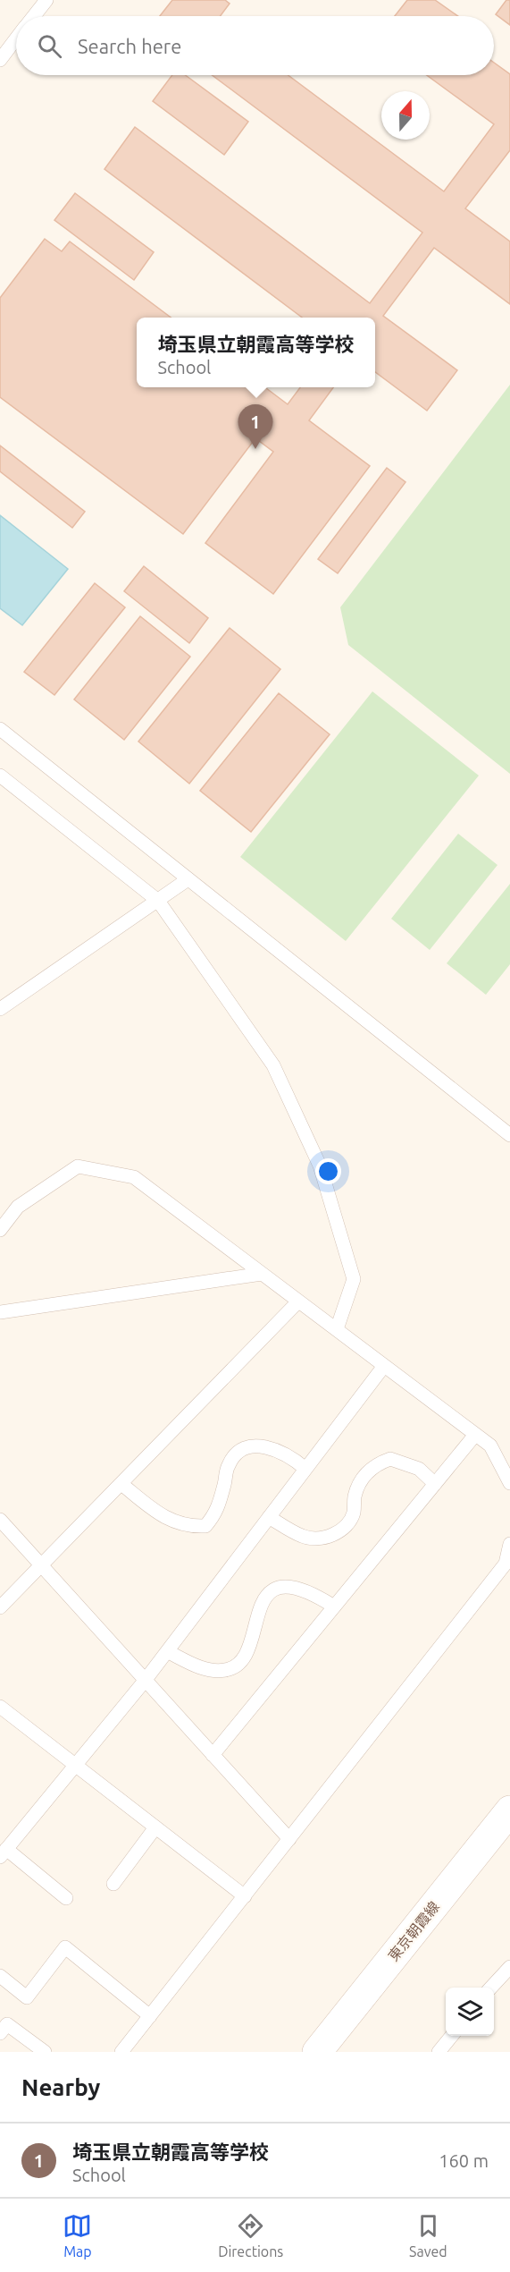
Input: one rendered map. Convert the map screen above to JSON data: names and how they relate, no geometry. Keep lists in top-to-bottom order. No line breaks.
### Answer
{"streets":{"main road":["東京朝霞線"]},"north":"top","page":{"search":"Search here","popup":["埼玉県立朝霞高等学校","School"],"pins":"1","heading":"Nearby","list":[{"mark":"1","name":"埼玉県立朝霞高等学校","note":"School","value":"160 m"}],"nav":["Map","Directions","Saved"]}}
